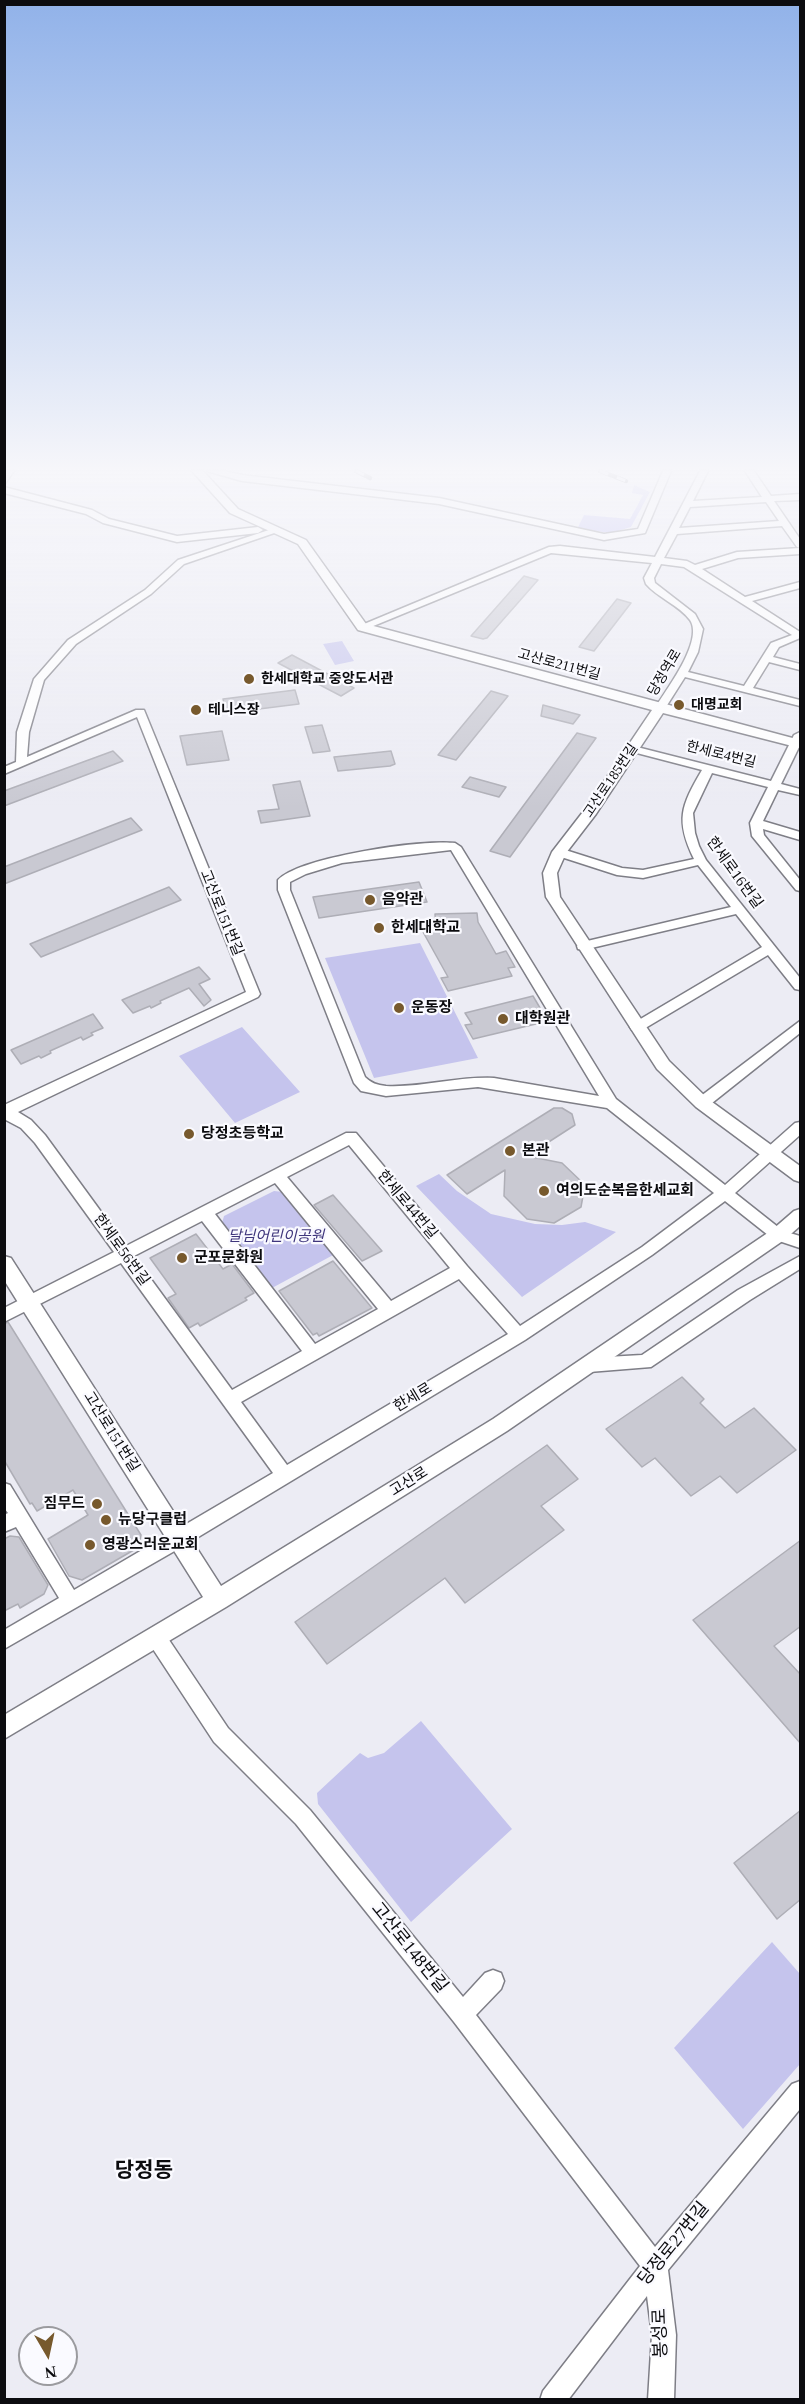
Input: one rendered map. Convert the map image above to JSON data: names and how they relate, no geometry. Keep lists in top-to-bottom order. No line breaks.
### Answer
{"streets":{"street":["고산로211번길","당정역로","한세로4번길","고산로185번길","한세로16번길","고산로151번길","한세로44번길","한세로56번길","한세로","고산로","고산로148번길","당정로27번길","봉성로"]},"crossings":[["고산로211번길","당정역로"],["고산로211번길","고산로185번길"],["당정역로","고산로185번길"],["한세로4번길","고산로185번길"],["한세로4번길","한세로16번길"],["고산로185번길","한세로"],["고산로151번길","한세로44번길"],["고산로151번길","한세로56번길"],["고산로151번길","한세로"],["고산로151번길","고산로"],["한세로44번길","한세로56번길"],["한세로44번길","한세로"],["한세로56번길","한세로"],["고산로","고산로148번길"],["고산로148번길","당정로27번길"],["고산로148번길","봉성로"],["당정로27번길","봉성로"]],"districts":["당정동"],"parks":["달님어린이공원"],"places":["한세대학교 중앙도서관","대명교회","테니스장","음악관","한세대학교","운동장","대학원관","당정초등학교","본관","여의도순복음한세교회","군포문화원","짐무드","뉴당구클럽","영광스러운교회"],"north":"bottom"}
